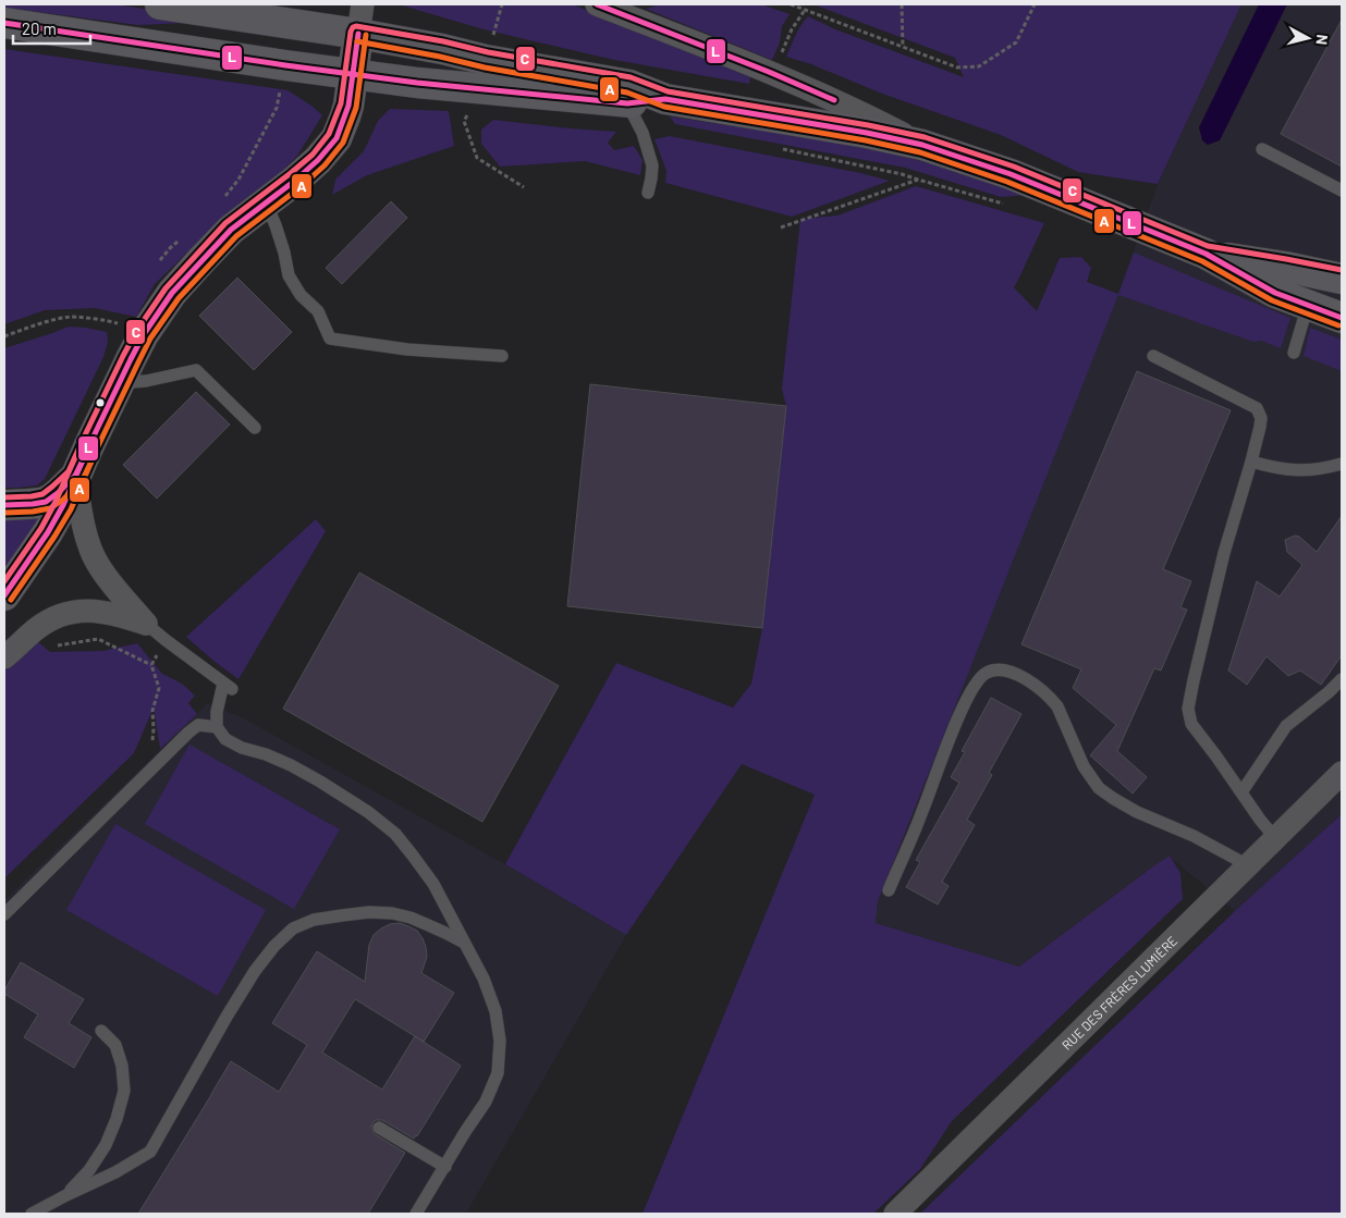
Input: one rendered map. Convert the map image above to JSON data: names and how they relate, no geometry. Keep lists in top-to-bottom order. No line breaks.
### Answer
{"streets":{"street":["RUE DES FRÈRES LUMIÈRE"]},"lines":["transit line L","transit line C","transit line A"],"scale_bar":"20 m","north":"right"}
